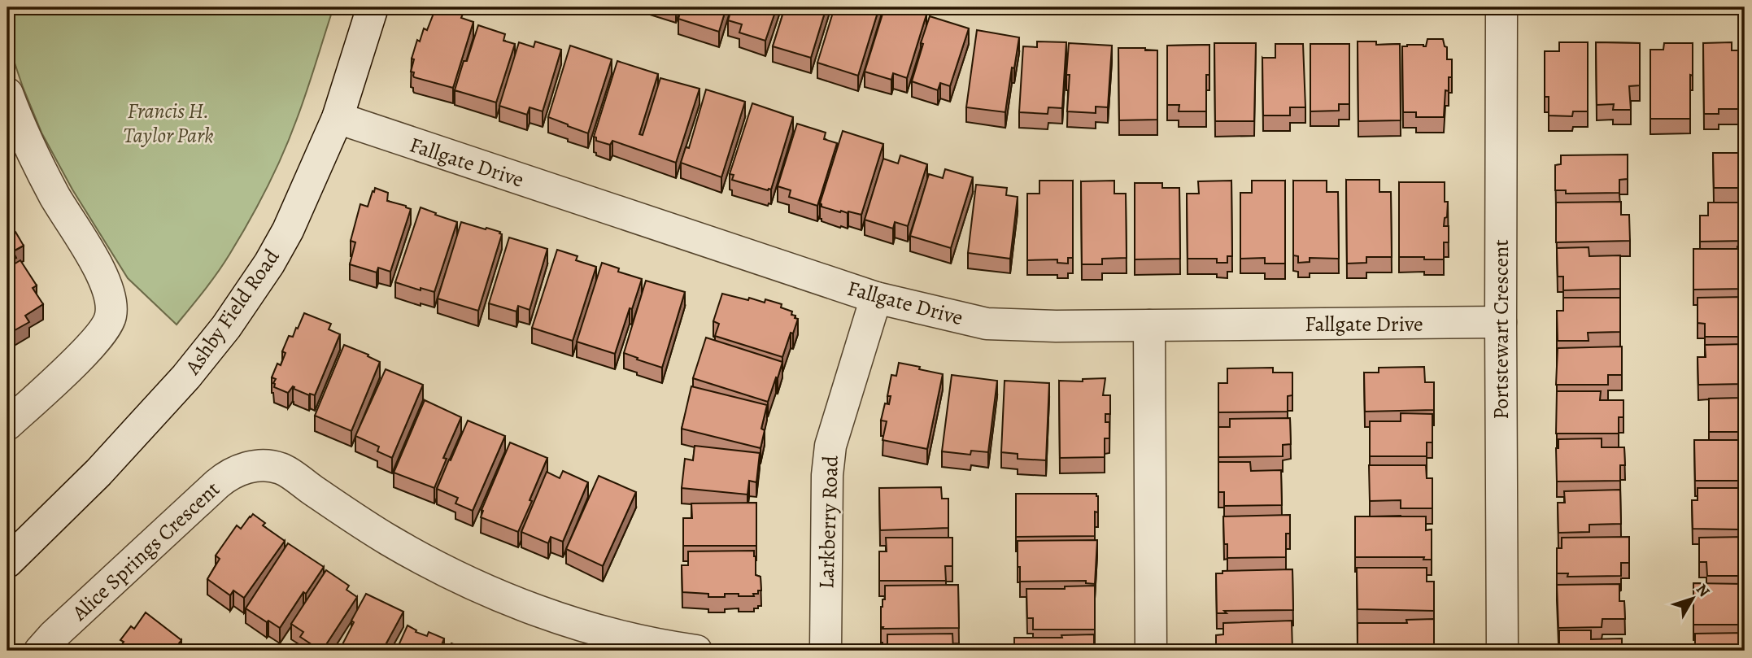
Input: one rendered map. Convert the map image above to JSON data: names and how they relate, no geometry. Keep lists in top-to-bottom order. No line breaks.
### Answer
{"streets":{"street":["Fallgate Drive","Ashby Field Road","Portstewart Crescent","Larkberry Road","Alice Springs Crescent"]},"crossings":[["Fallgate Drive","Ashby Field Road"],["Fallgate Drive","Portstewart Crescent"],["Fallgate Drive","Larkberry Road"]],"parks":["Francis H. Taylor Park"],"north":"top right"}
